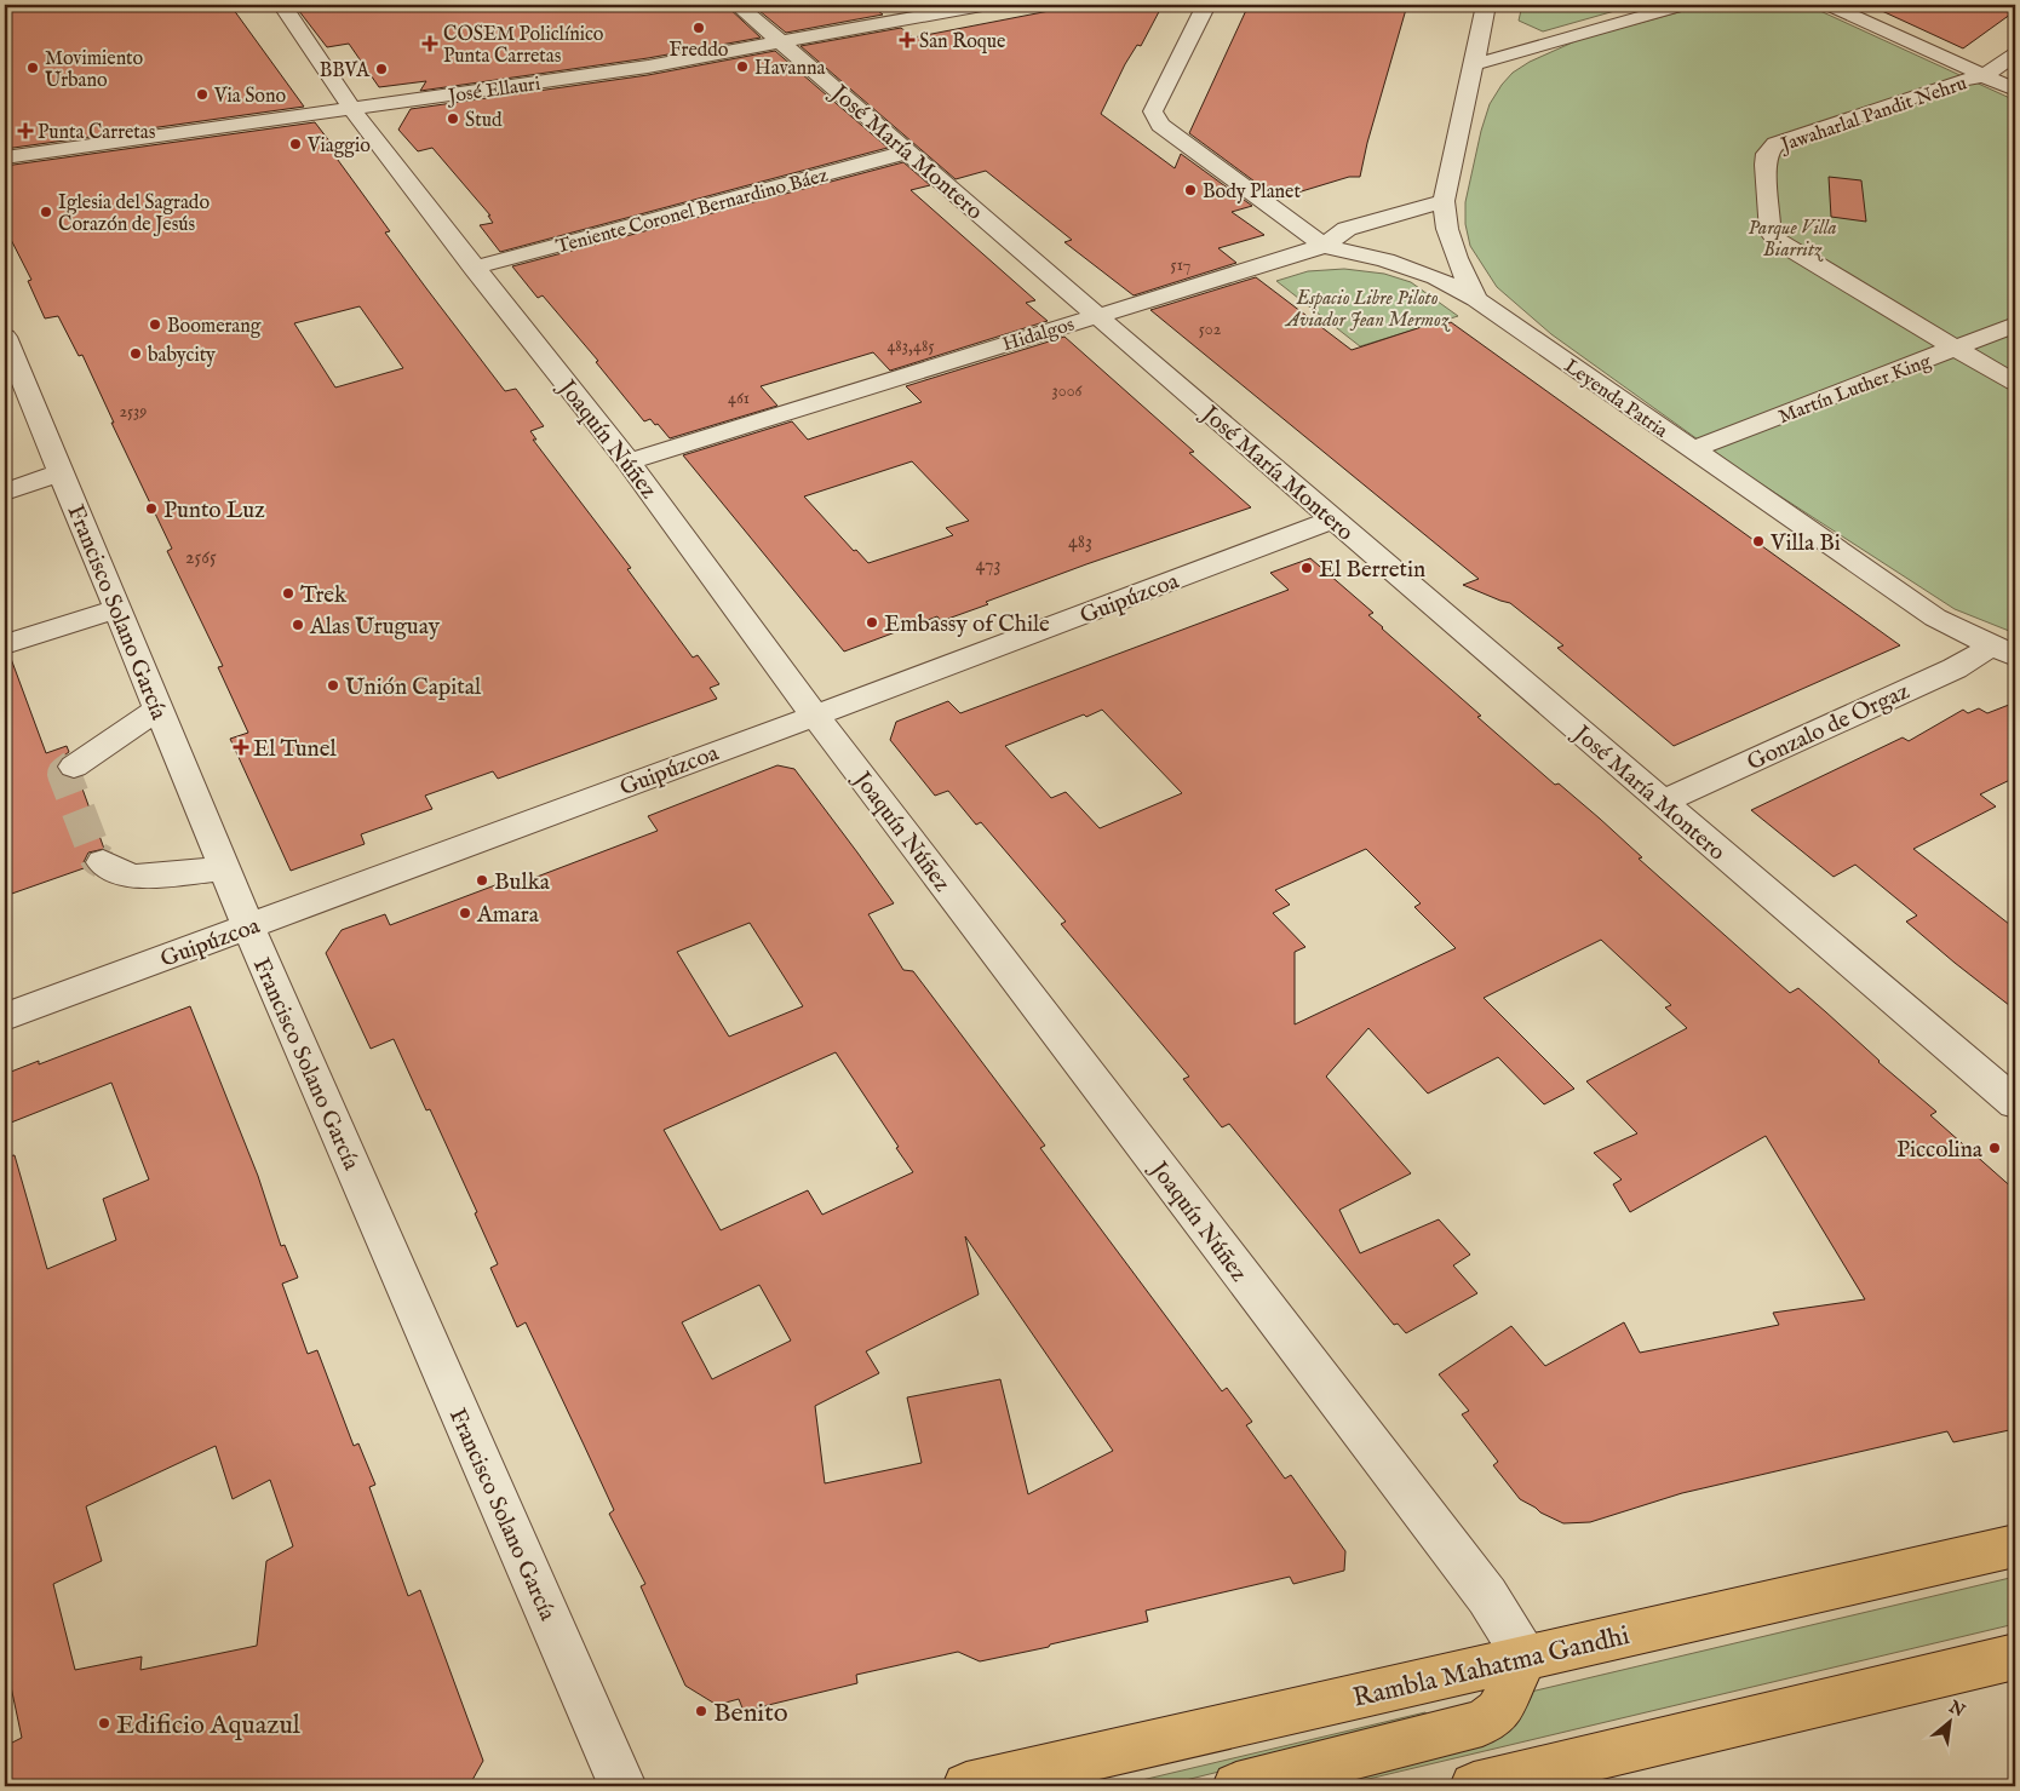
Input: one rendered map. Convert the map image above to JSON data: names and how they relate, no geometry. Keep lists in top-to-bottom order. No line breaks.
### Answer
{"streets":{"main road":["Rambla Mahatma Gandhi"],"street":["José Ellauri","Jawaharlal Pandit Nehru","José María Montero","Teniente Coronel Bernardino Báez","Hidalgos","Martín Luther King","Leyenda Patria","Joaquín Núñez","Guipúzcoa","Francisco Solano García","Gonzalo de Orgaz"]},"crossings":[["José Ellauri","José María Montero"],["José Ellauri","Joaquín Núñez"],["Jawaharlal Pandit Nehru","Martín Luther King"],["José María Montero","Teniente Coronel Bernardino Báez"],["José María Montero","Hidalgos"],["José María Montero","Guipúzcoa"],["José María Montero","Gonzalo de Orgaz"],["Teniente Coronel Bernardino Báez","Joaquín Núñez"],["Hidalgos","Leyenda Patria"],["Hidalgos","Joaquín Núñez"],["Martín Luther King","Leyenda Patria"],["Leyenda Patria","Gonzalo de Orgaz"],["Joaquín Núñez","Guipúzcoa"],["Joaquín Núñez","Rambla Mahatma Gandhi"],["Guipúzcoa","Francisco Solano García"]],"parks":["Parque Villa Biarritz","Espacio Libre Piloto Aviador Jean Mermoz"],"places":{"other":["Freddo","Havanna","Movimiento Urbano","BBVA","Via Sono","Stud","Viaggio","Body Planet","Iglesia del Sagrado Corazón de Jesús","Boomerang","babycity","Punto Luz","Villa Bi","El Berretin","Trek","Embassy of Chile","Alas Uruguay","Unión Capital","Bulka","Amara","Piccolina","Benito","Edificio Aquazul"],"health":["San Roque","COSEM Policlínico Punta Carretas","Punta Carretas","El Tunel"]},"house_numbers":["517","502","483,485","3006","461","2539","483","2565","473"],"north":"top right"}
